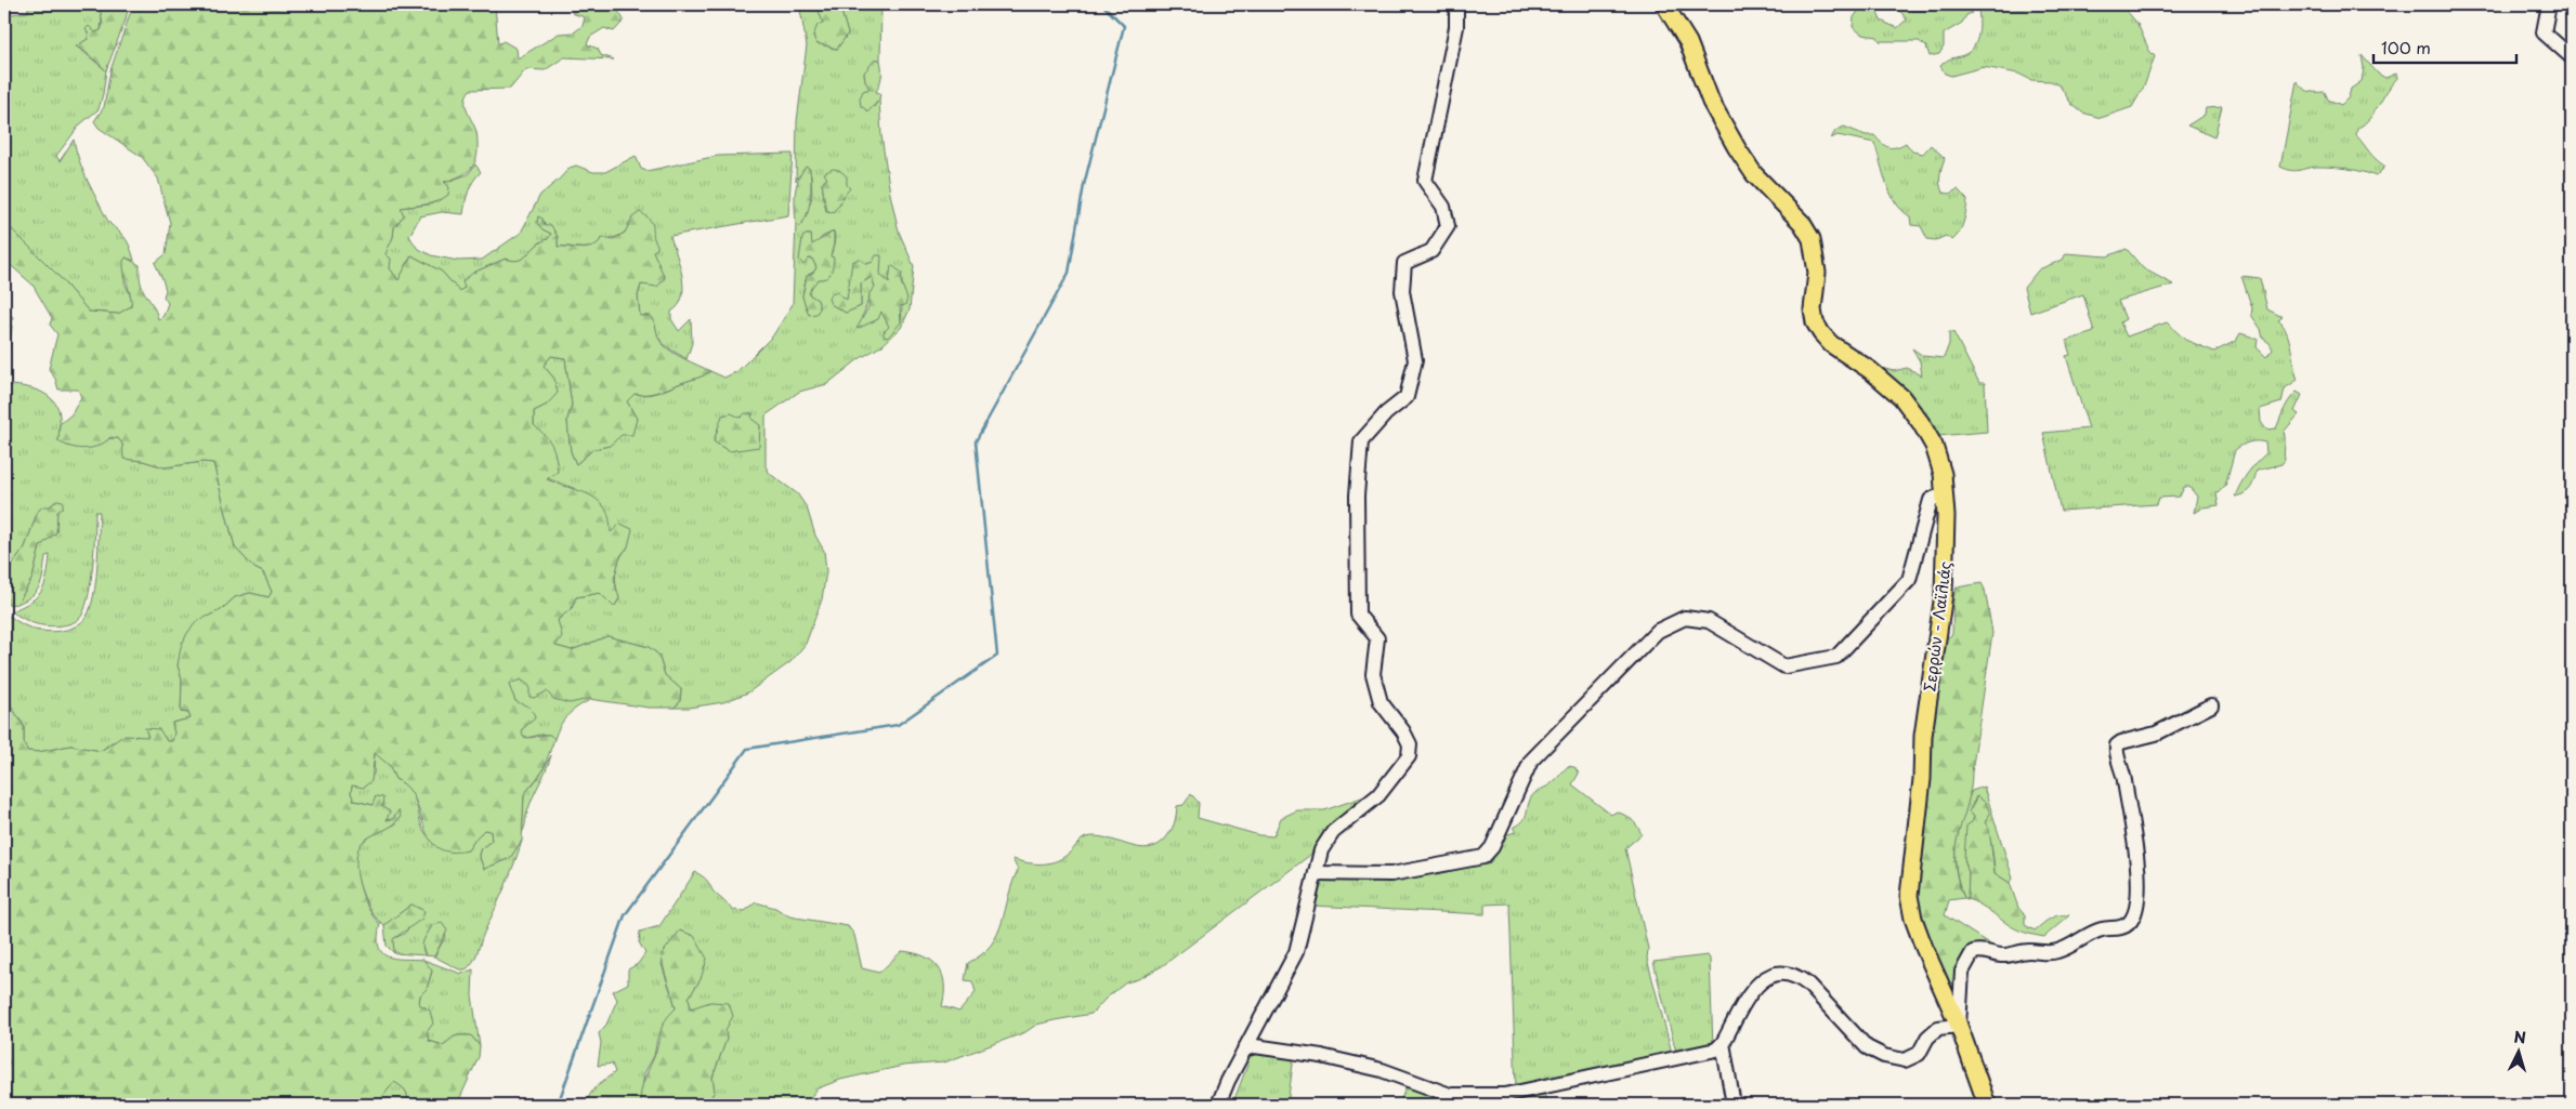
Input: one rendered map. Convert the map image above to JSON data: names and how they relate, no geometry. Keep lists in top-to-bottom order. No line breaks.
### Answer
{"streets":{"main road":["Σερρών - Λαϊλιάς"]},"scale_bar":"100 m","north":"top"}
